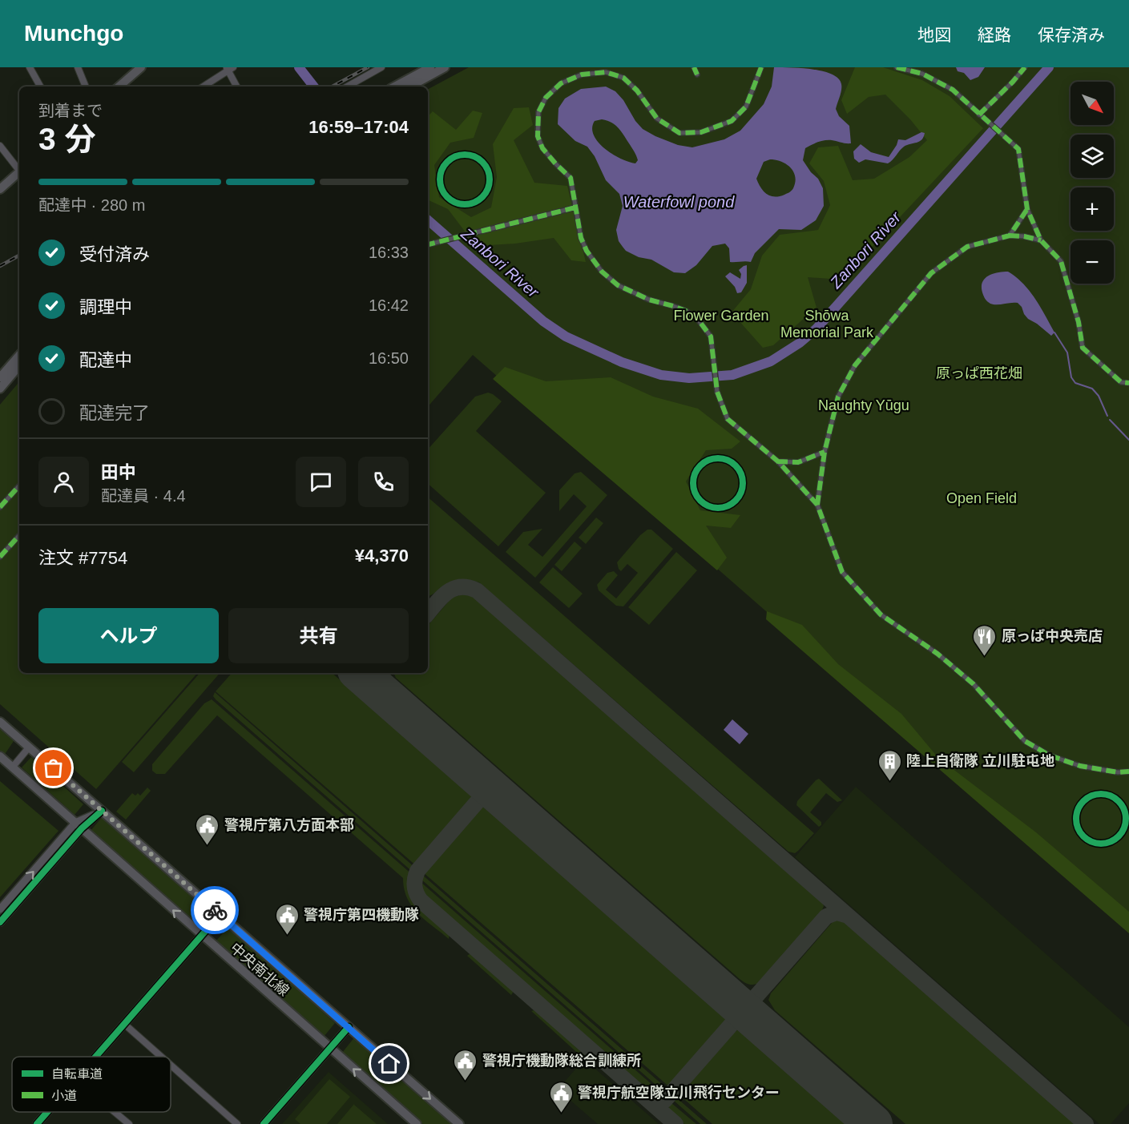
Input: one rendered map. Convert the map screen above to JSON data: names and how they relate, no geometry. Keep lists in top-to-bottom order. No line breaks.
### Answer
{"streets":{"main road":["中央南北線"]},"water":["Waterfowl pond","Zanbori River"],"parks":["Flower Garden","Shōwa Memorial Park","原っぱ西花畑","Naughty Yūgu","Open Field"],"places":{"restaurant":["原っぱ中央売店"],"building":["陸上自衛隊 立川駐屯地"],"public building":["警視庁第八方面本部","警視庁第四機動隊","警視庁機動隊総合訓練所","警視庁航空隊立川飛行センター"]},"legend":["自転車道","小道"],"north":"bottom right","page":{"header":"Munchgo","nav":["地図","経路","保存済み"],"map_buttons":["+","−"],"heading":["3 分","到着まで","16:59–17:04"],"panel":["田中","配達員 · 4.4","注文 #7754","¥4,370"],"bar":"配達中 · 280 m","list":[["受付済み","16:33"],["調理中","16:42"],["配達中","16:50"],"配達完了"],"buttons":["ヘルプ","共有"]}}
